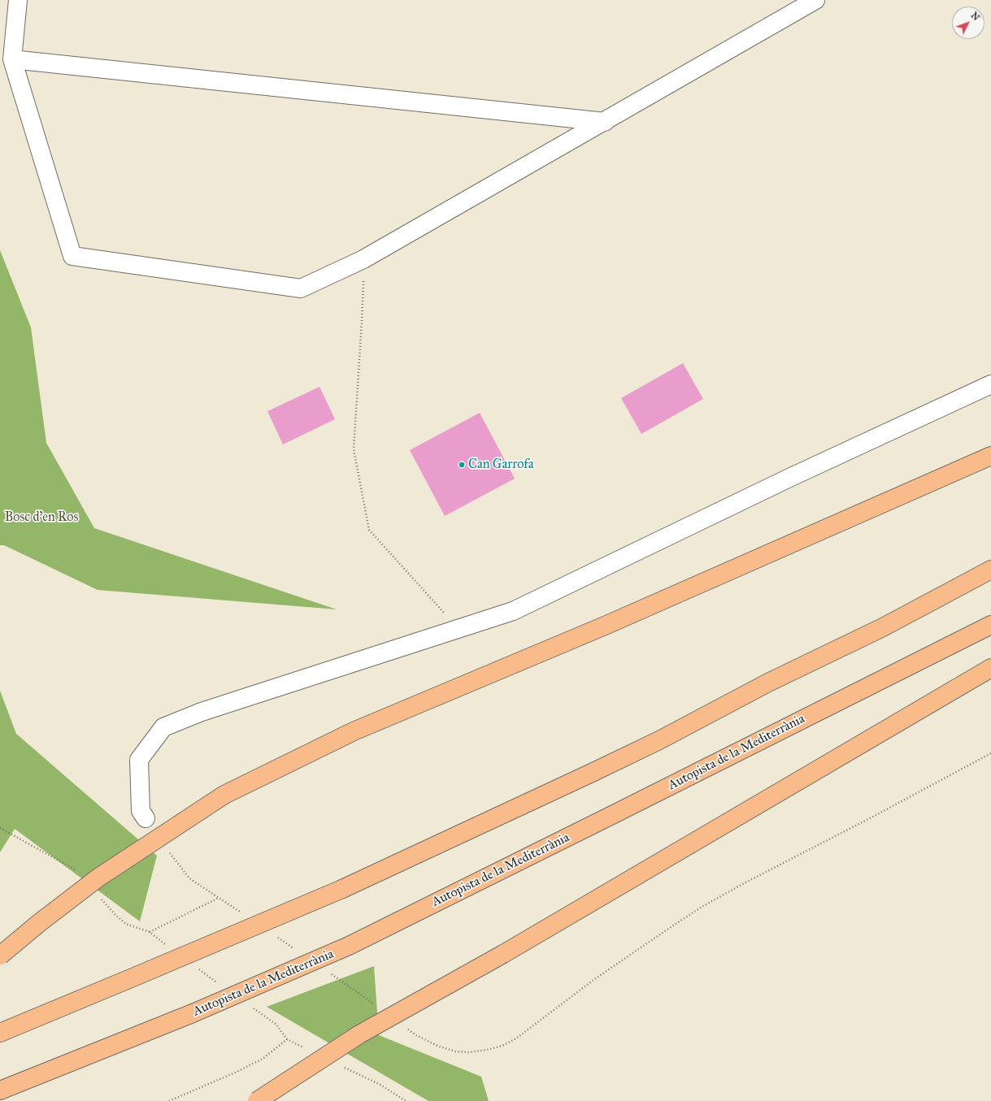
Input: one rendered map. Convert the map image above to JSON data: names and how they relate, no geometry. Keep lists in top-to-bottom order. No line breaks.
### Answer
{"streets":{"highway":["Autopista de la Mediterrània"]},"parks":["Bosc d'en Ros"],"places":["Can Garrofa"],"north":"top right"}
